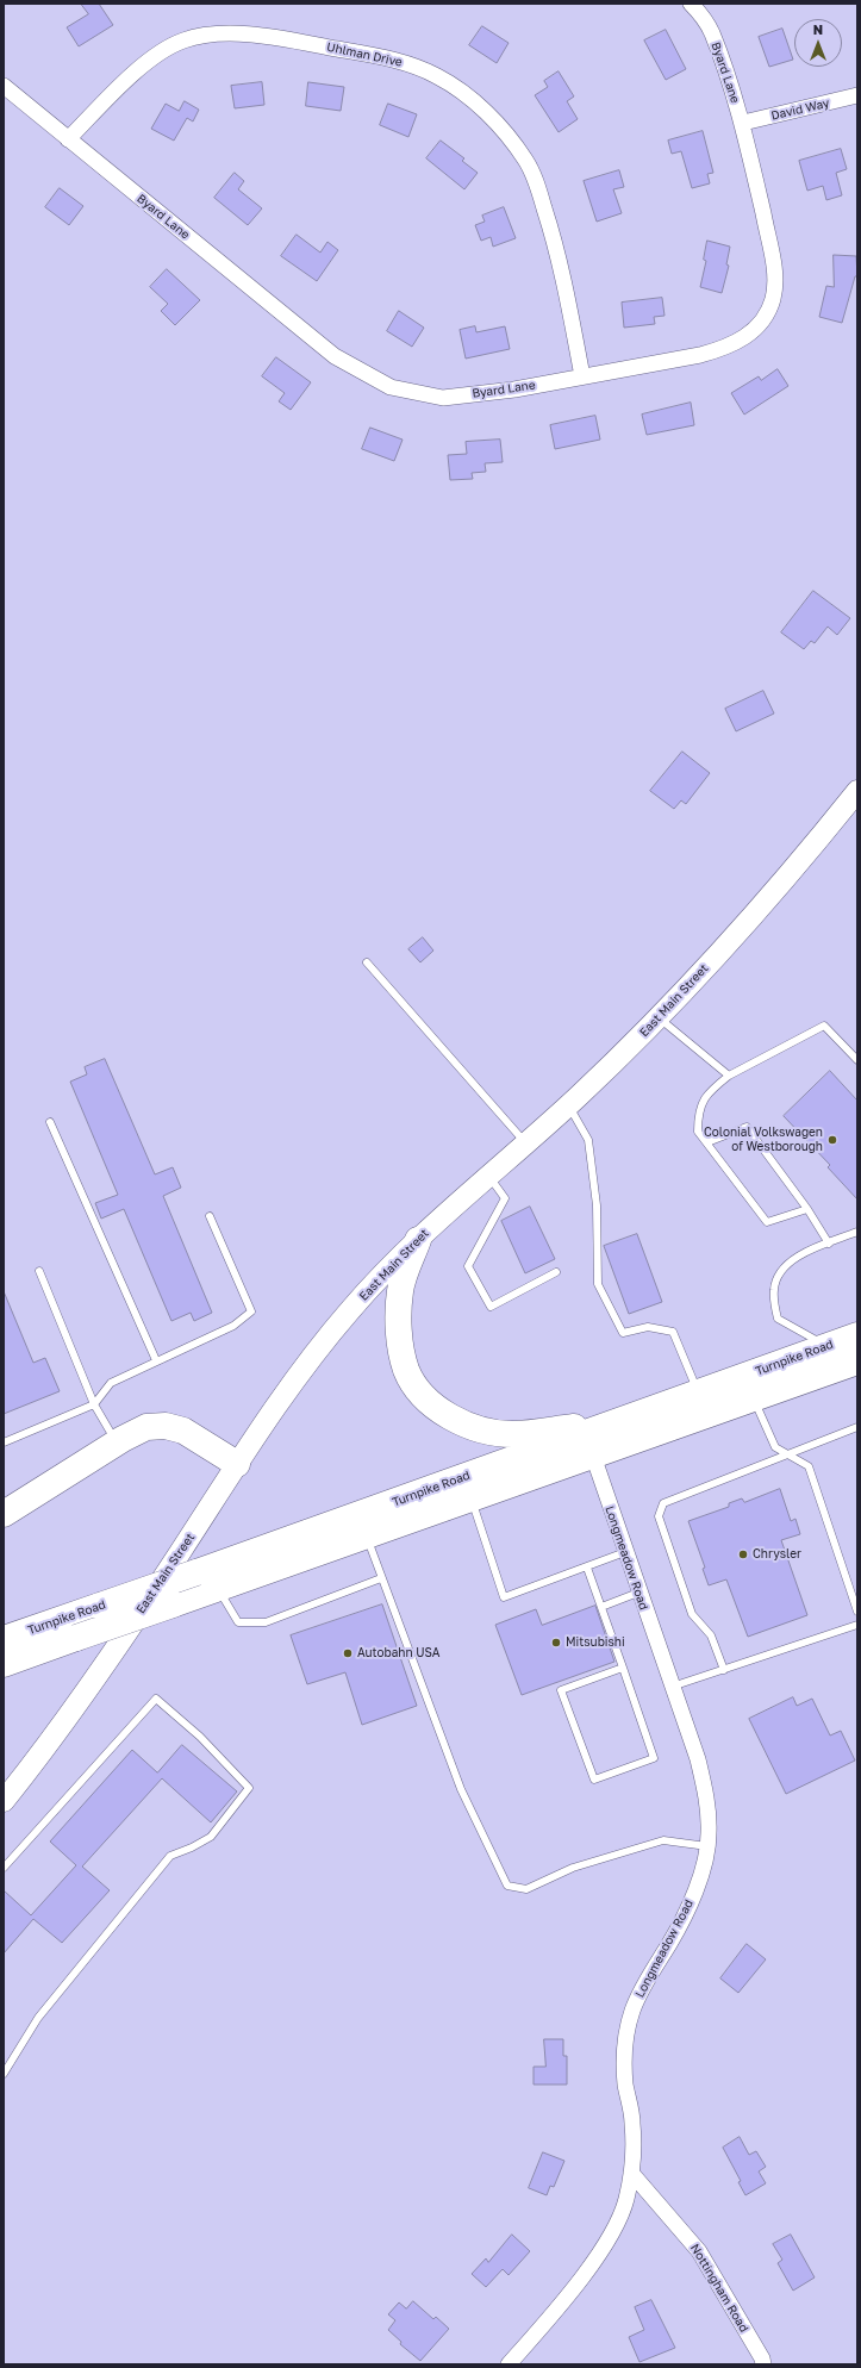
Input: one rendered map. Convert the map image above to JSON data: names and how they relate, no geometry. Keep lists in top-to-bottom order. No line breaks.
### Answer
{"streets":{"highway":["Turnpike Road"],"main road":["East Main Street"],"street":["Uhlman Drive","Byard Lane","David Way","Longmeadow Road","Nottingham Road"]},"crossings":[["Uhlman Drive","Byard Lane"],["Byard Lane","David Way"],["Turnpike Road","Longmeadow Road"],["Longmeadow Road","Nottingham Road"]],"places":["Colonial Volkswagen of Westborough","Chrysler","Mitsubishi","Autobahn USA"],"north":"top"}
